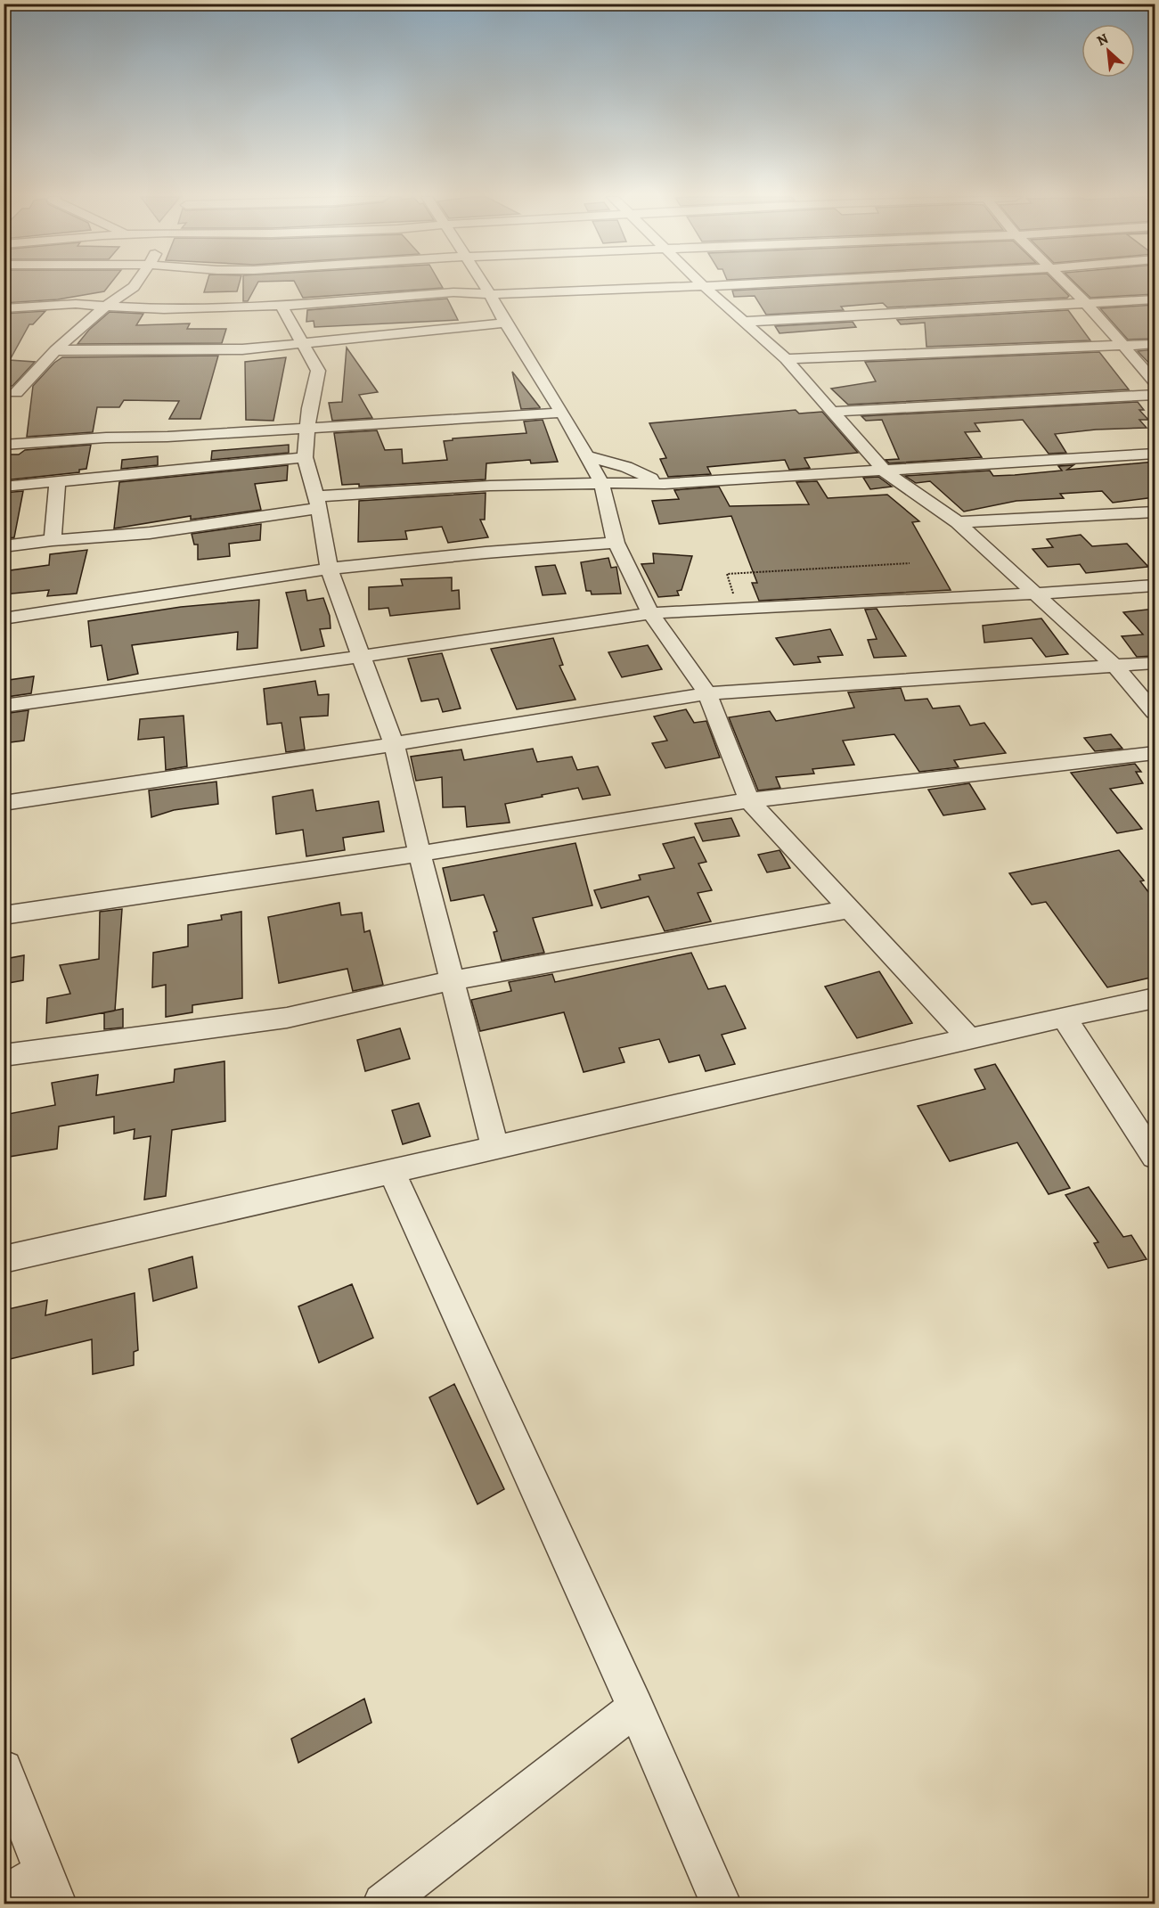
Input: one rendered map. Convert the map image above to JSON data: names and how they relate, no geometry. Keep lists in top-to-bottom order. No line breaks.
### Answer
{"north":"top left"}
